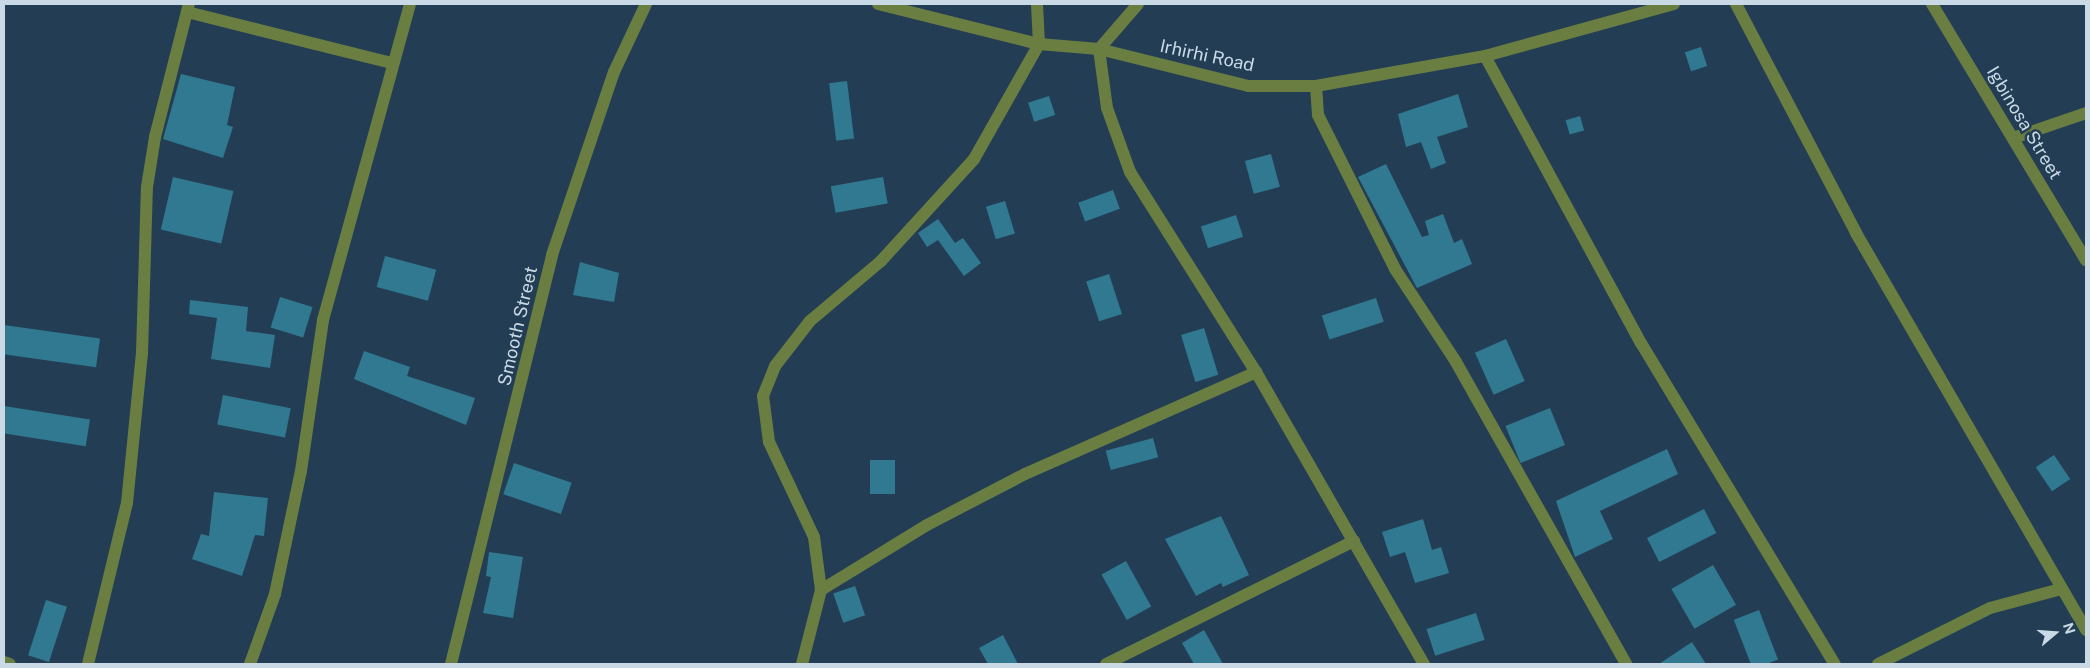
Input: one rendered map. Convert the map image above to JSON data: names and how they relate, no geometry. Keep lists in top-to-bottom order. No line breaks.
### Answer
{"streets":{"street":["Irhirhi Road","Igbinosa Street","Smooth Street"]},"north":"right"}
